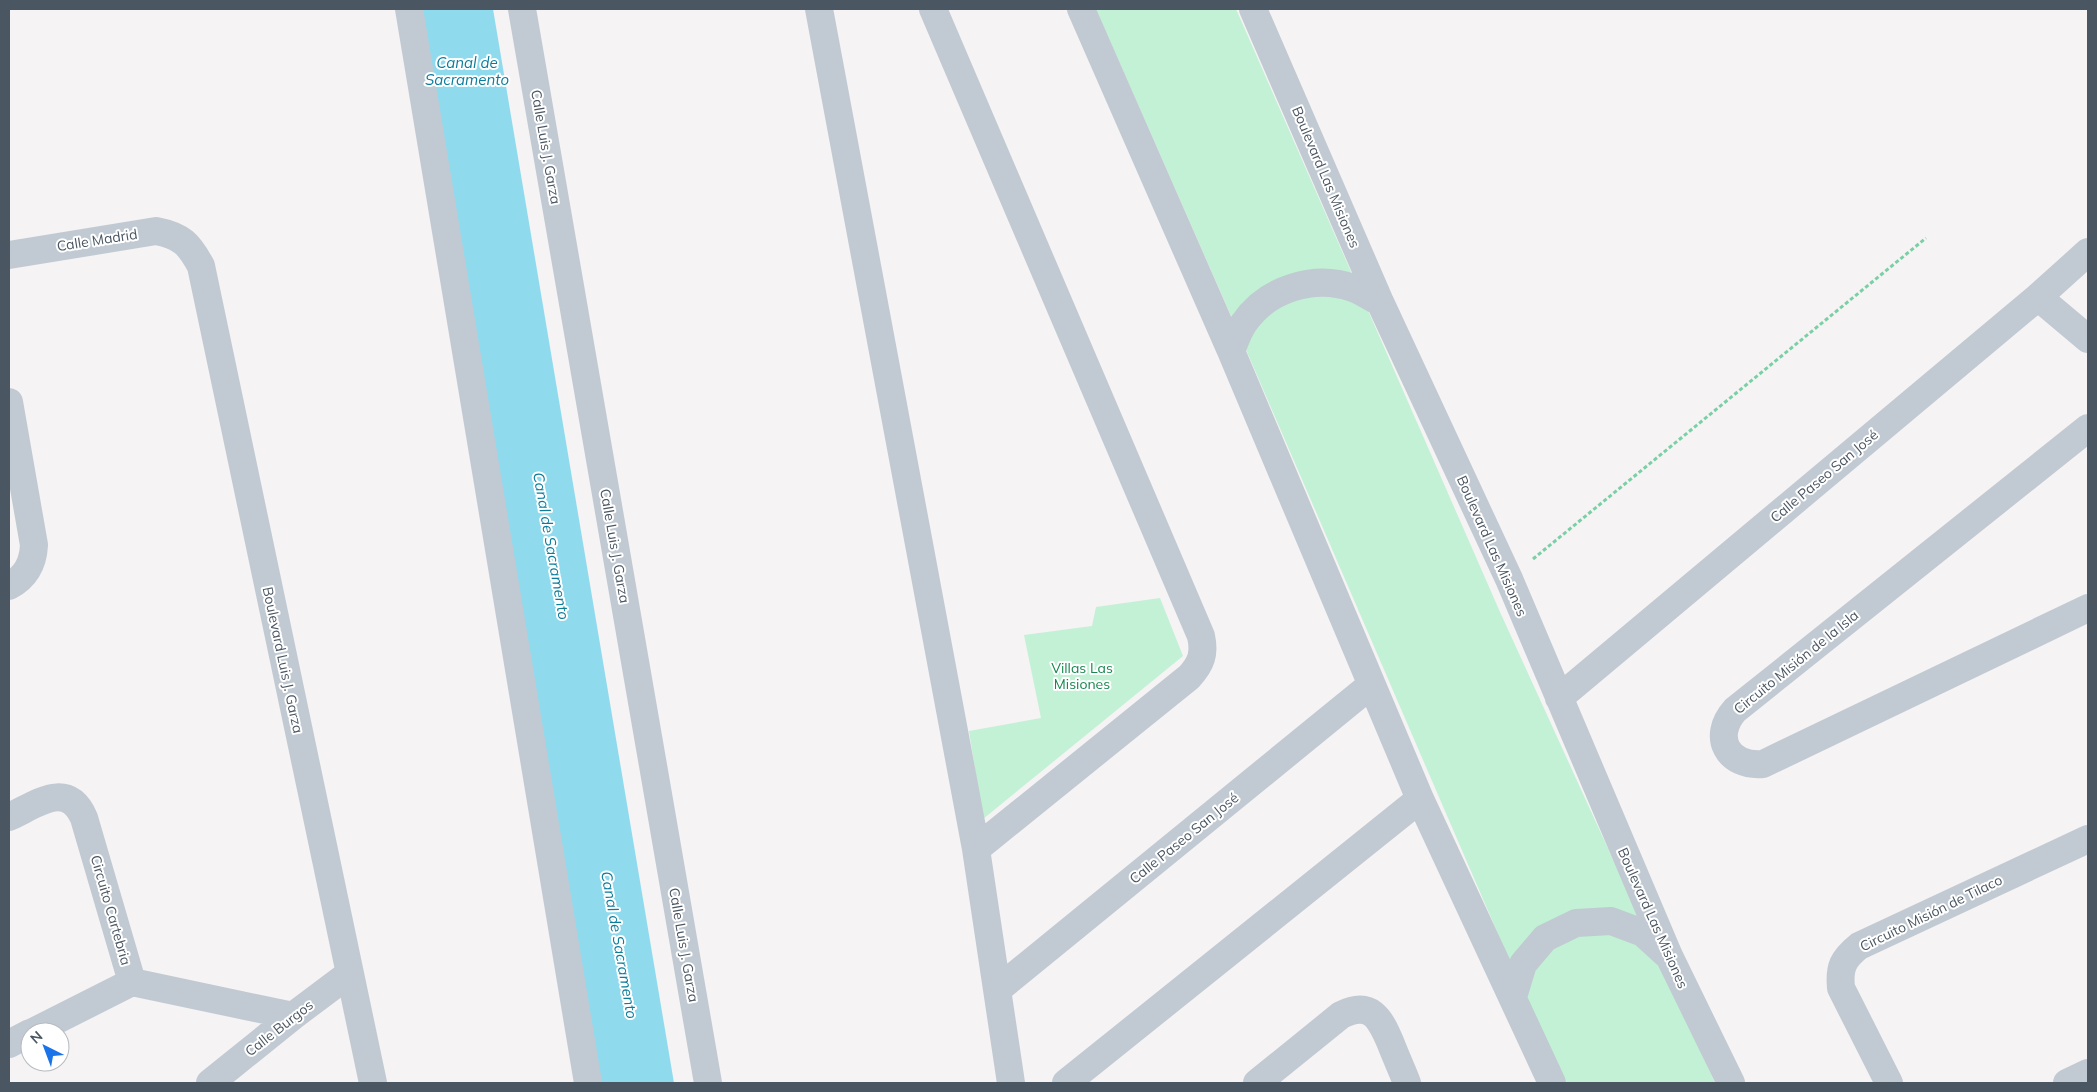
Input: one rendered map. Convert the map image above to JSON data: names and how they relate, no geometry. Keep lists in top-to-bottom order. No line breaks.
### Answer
{"streets":{"street":["Calle Luis J. Garza","Boulevard Las Misiones","Calle Madrid","Calle Paseo San José","Boulevard Luis J. Garza","Circuito Misión de la Isla","Circuito Cartebria","Circuito Misión de Tilaco","Calle Burgos"]},"crossings":[["Boulevard Las Misiones","Calle Paseo San José"],["Calle Madrid","Boulevard Luis J. Garza"],["Boulevard Luis J. Garza","Calle Burgos"]],"water":["Canal de Sacramento"],"parks":["Villas Las Misiones"],"north":"top left"}
